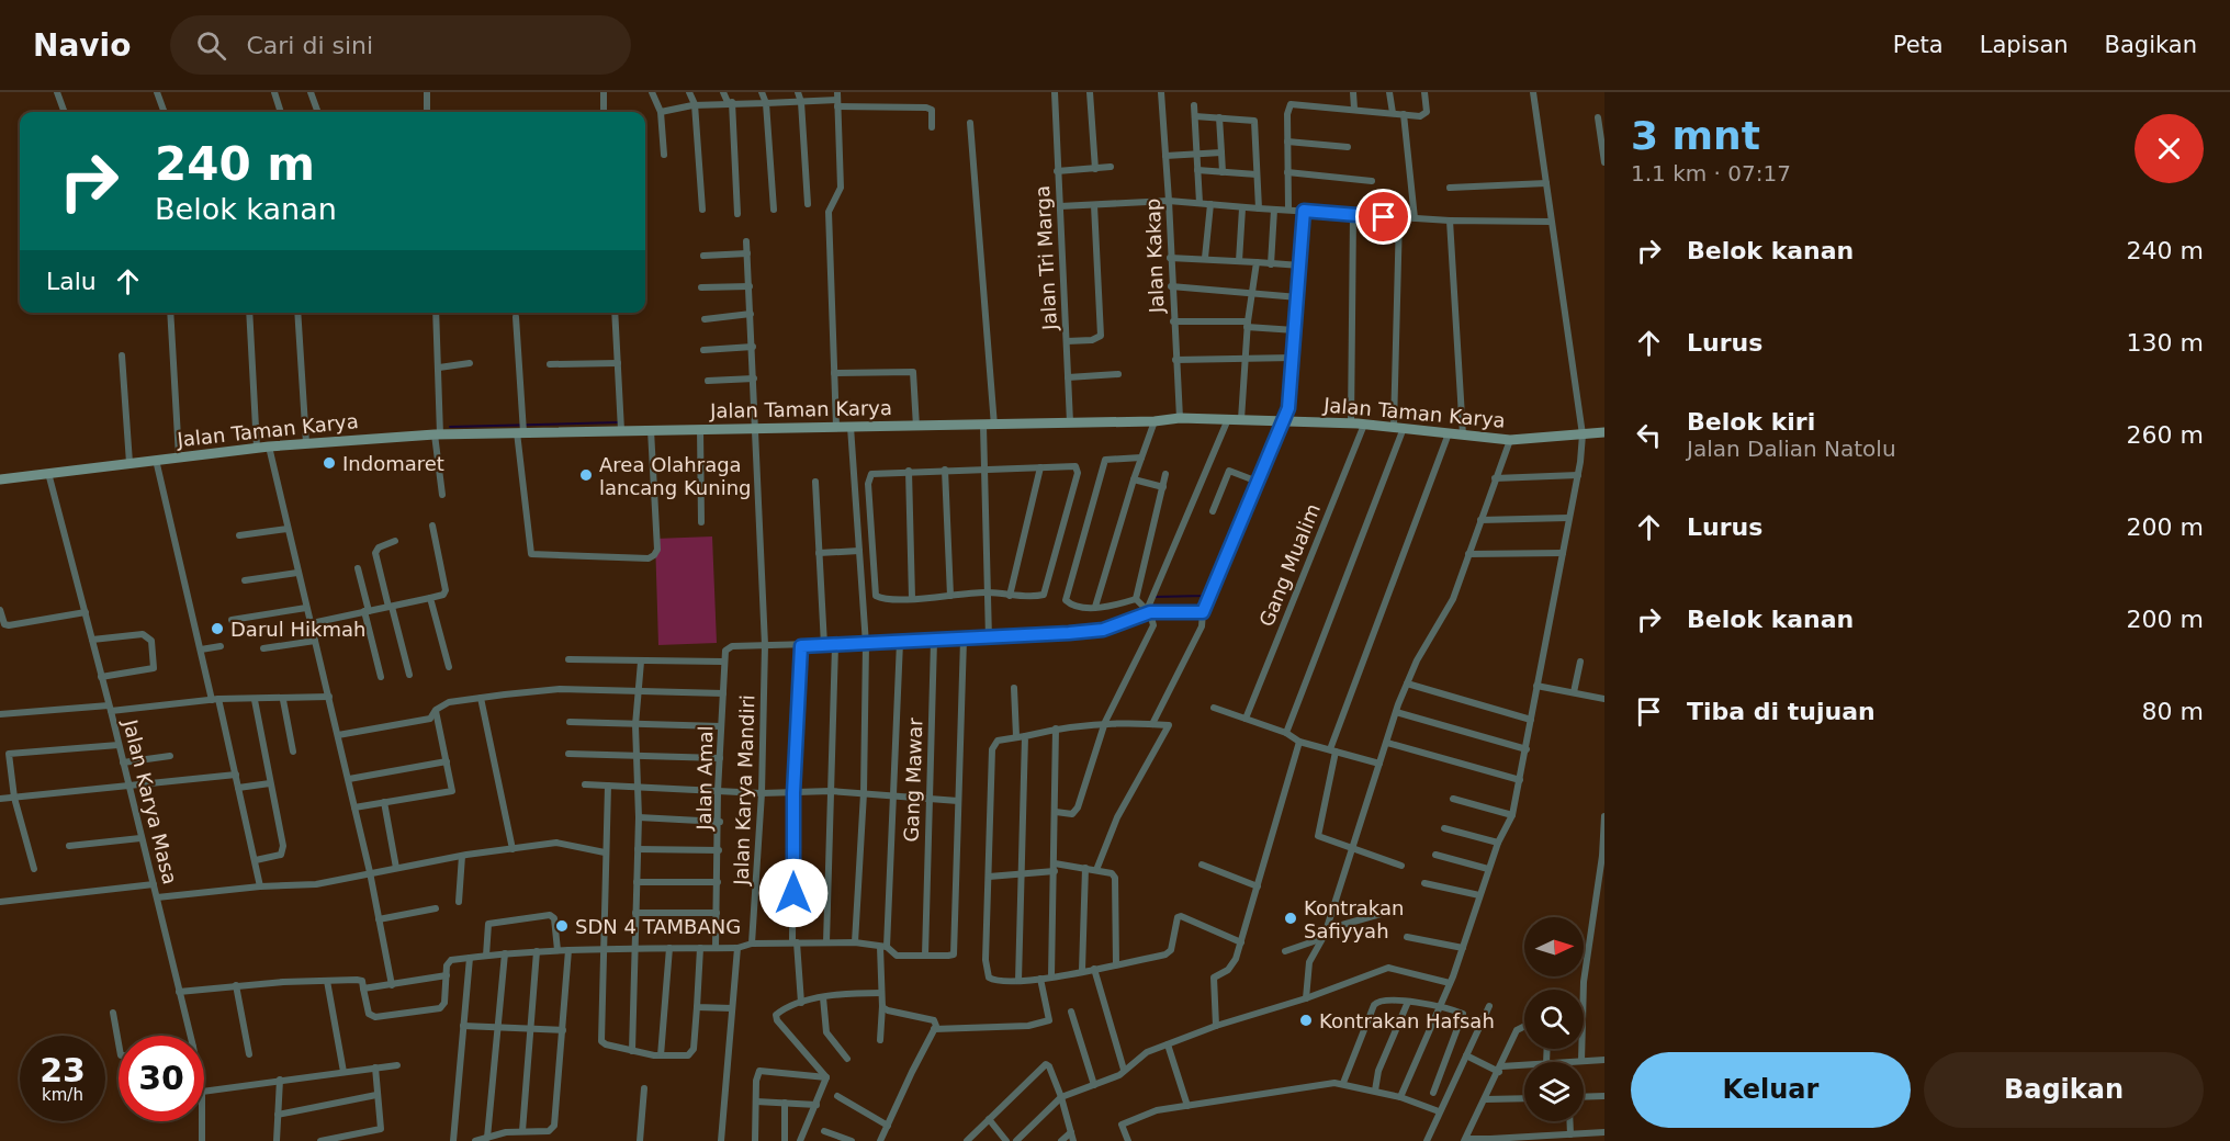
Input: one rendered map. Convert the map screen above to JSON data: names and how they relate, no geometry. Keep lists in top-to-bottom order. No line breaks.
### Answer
{"streets":{"street":["Jalan Kakap","Jalan Tri Marga","Jalan Taman Karya","Gang Mualim","Jalan Amal","Gang Mawar","Jalan Karya Mandiri","Jalan Karya Masa"]},"crossings":[["Jalan Kakap","Jalan Taman Karya"],["Jalan Tri Marga","Jalan Taman Karya"],["Jalan Taman Karya","Gang Mualim"],["Jalan Taman Karya","Jalan Karya Mandiri"],["Jalan Taman Karya","Jalan Karya Masa"]],"places":["Indomaret","Area Olahraga lancang Kuning","Darul Hikmah","Kontrakan Safiyyah","SDN 4 TAMBANG","Kontrakan Hafsah"],"north":"right","page":{"header":"Navio","search":"Cari di sini","nav":["Peta","Lapisan","Bagikan"],"heading":["3 mnt","1.1 km · 07:17"],"turn":["240 m","Belok kanan"],"list":[{"name":"Belok kanan","value":"240 m"},{"name":"Lurus","value":"130 m"},{"name":"Belok kiri","note":"Jalan Dalian Natolu","value":"260 m"},{"name":"Lurus","value":"200 m"},{"name":"Belok kanan","value":"200 m"},{"name":"Tiba di tujuan","value":"80 m"}],"then":"Lalu","speed":"23 km/h","limit":"30","buttons":["Keluar","Bagikan"]}}
